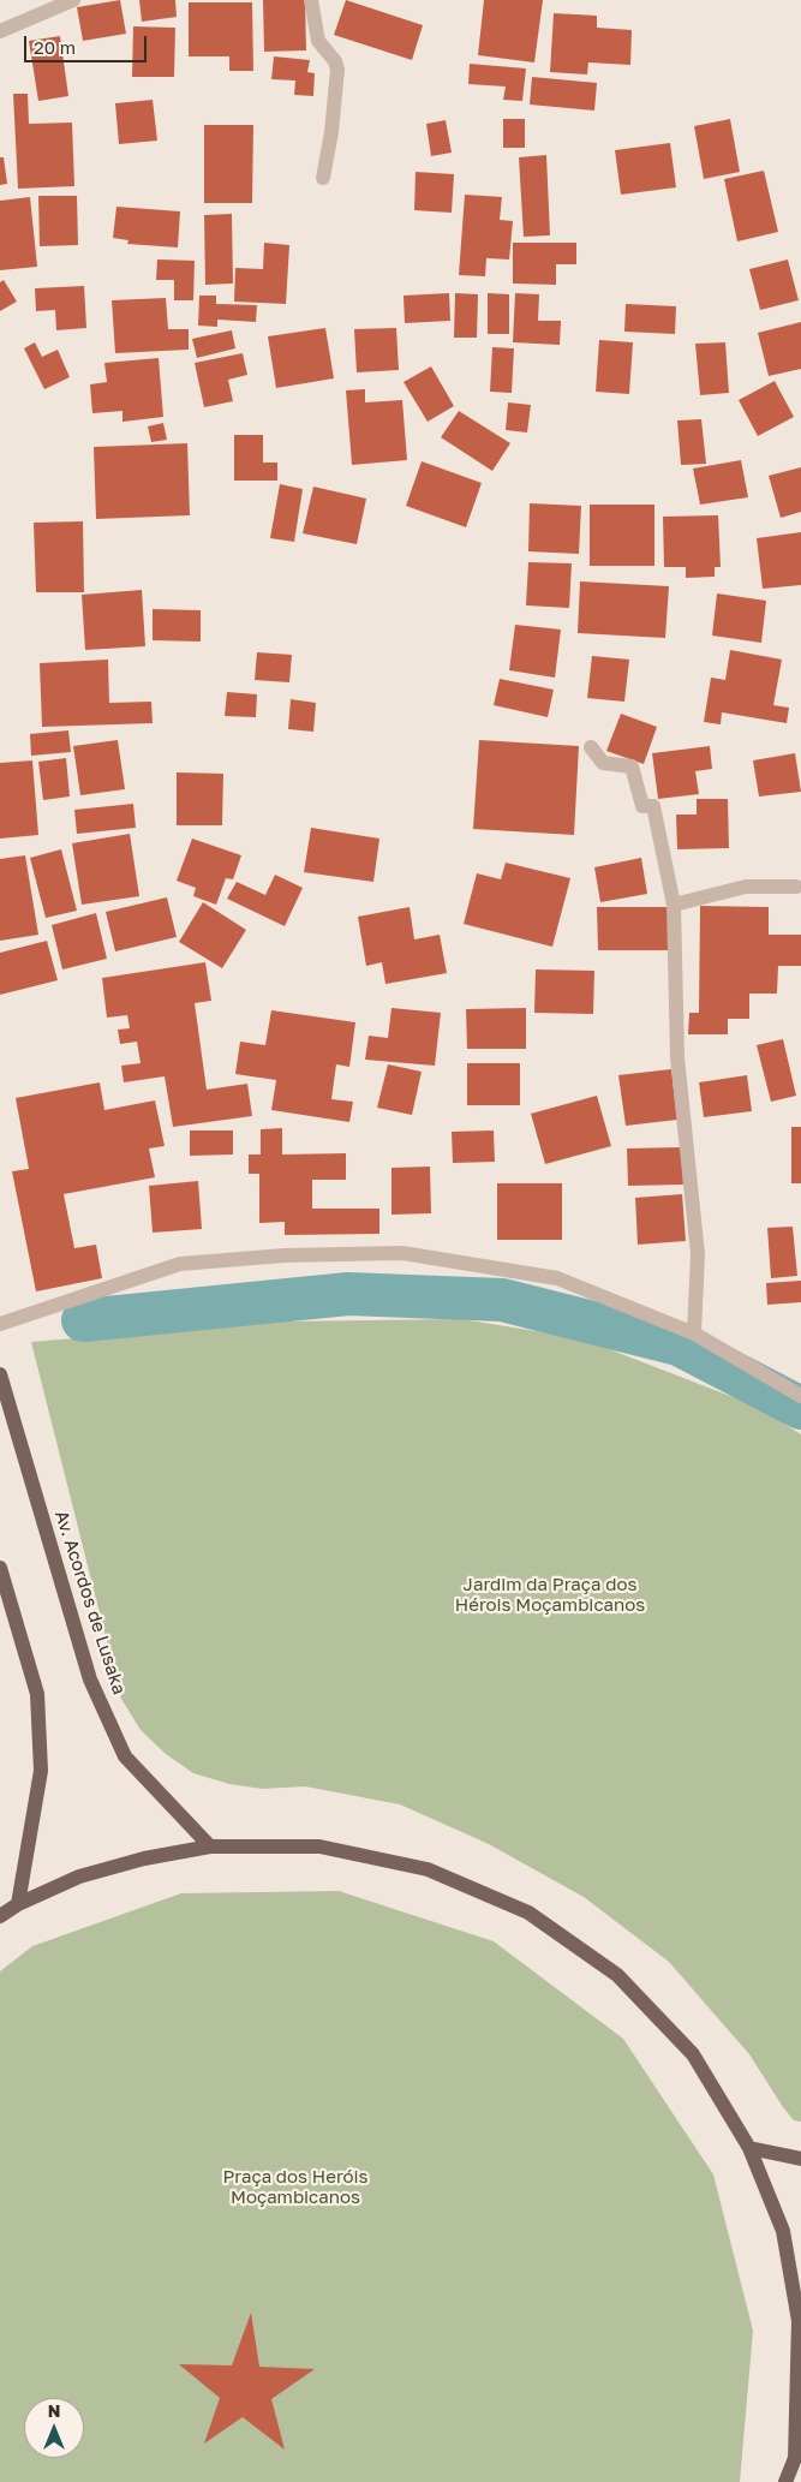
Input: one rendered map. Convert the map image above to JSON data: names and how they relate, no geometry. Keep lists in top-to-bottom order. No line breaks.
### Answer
{"streets":{"main road":["Av. Acordos de Lusaka"]},"parks":["Jardim da Praça dos Hérois Moçambicanos","Praça dos Heróis Moçambicanos"],"scale_bar":"20 m","north":"top"}
